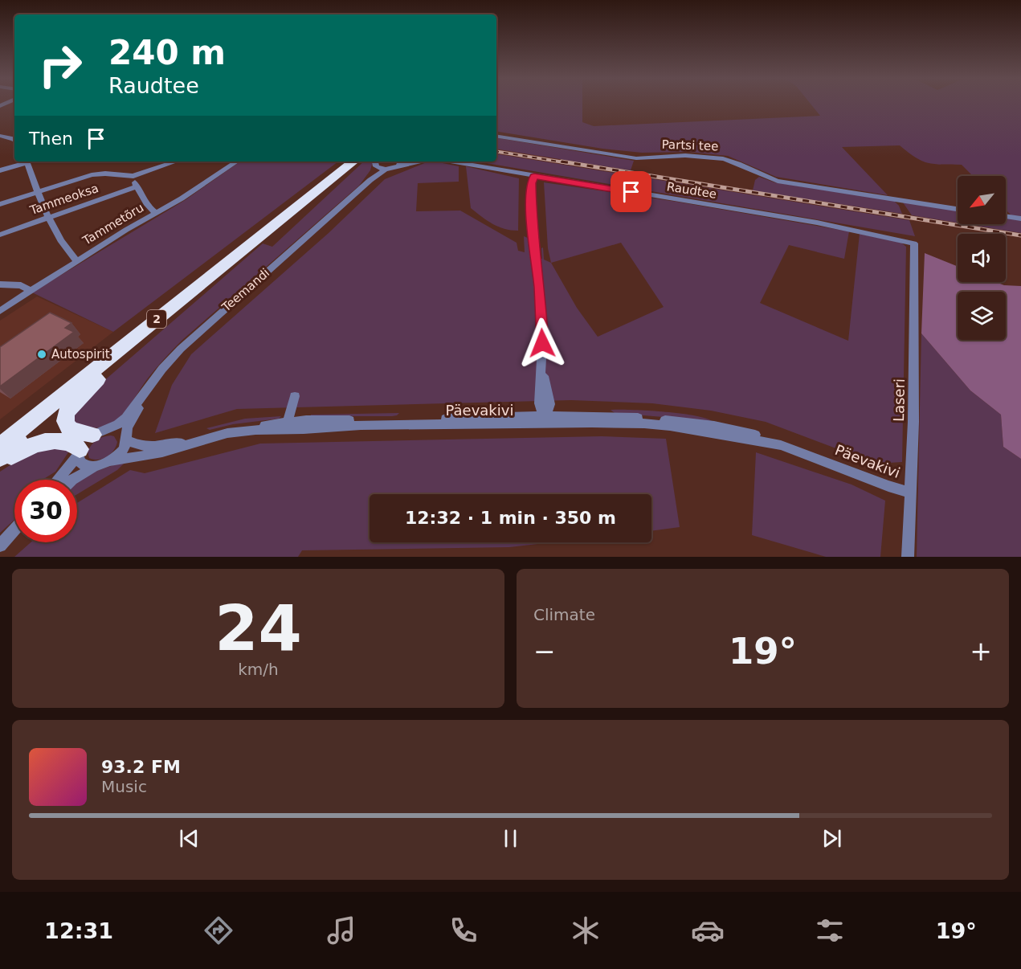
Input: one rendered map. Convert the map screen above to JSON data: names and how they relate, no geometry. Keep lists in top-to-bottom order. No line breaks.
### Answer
{"streets":{"highway":["2"],"street":["Partsi tee","Raudtee","Tammeoksa","Tammetõru","Teemandi","Laseri","Päevakivi"]},"crossings":[["Raudtee","Laseri"],["Teemandi","Päevakivi"],["Laseri","Päevakivi"]],"places":["Autospirit"],"north":"bottom left","page":{"turn":["240 m","Raudtee"],"then":"Then","limit":"30","trip":"12:32 · 1 min · 350 m","tile":[["24","km/h"],"Climate"],"heat":["−","19°","+"],"song":["93.2 FM","Music"],"tabs":["12:31","19°"]}}
